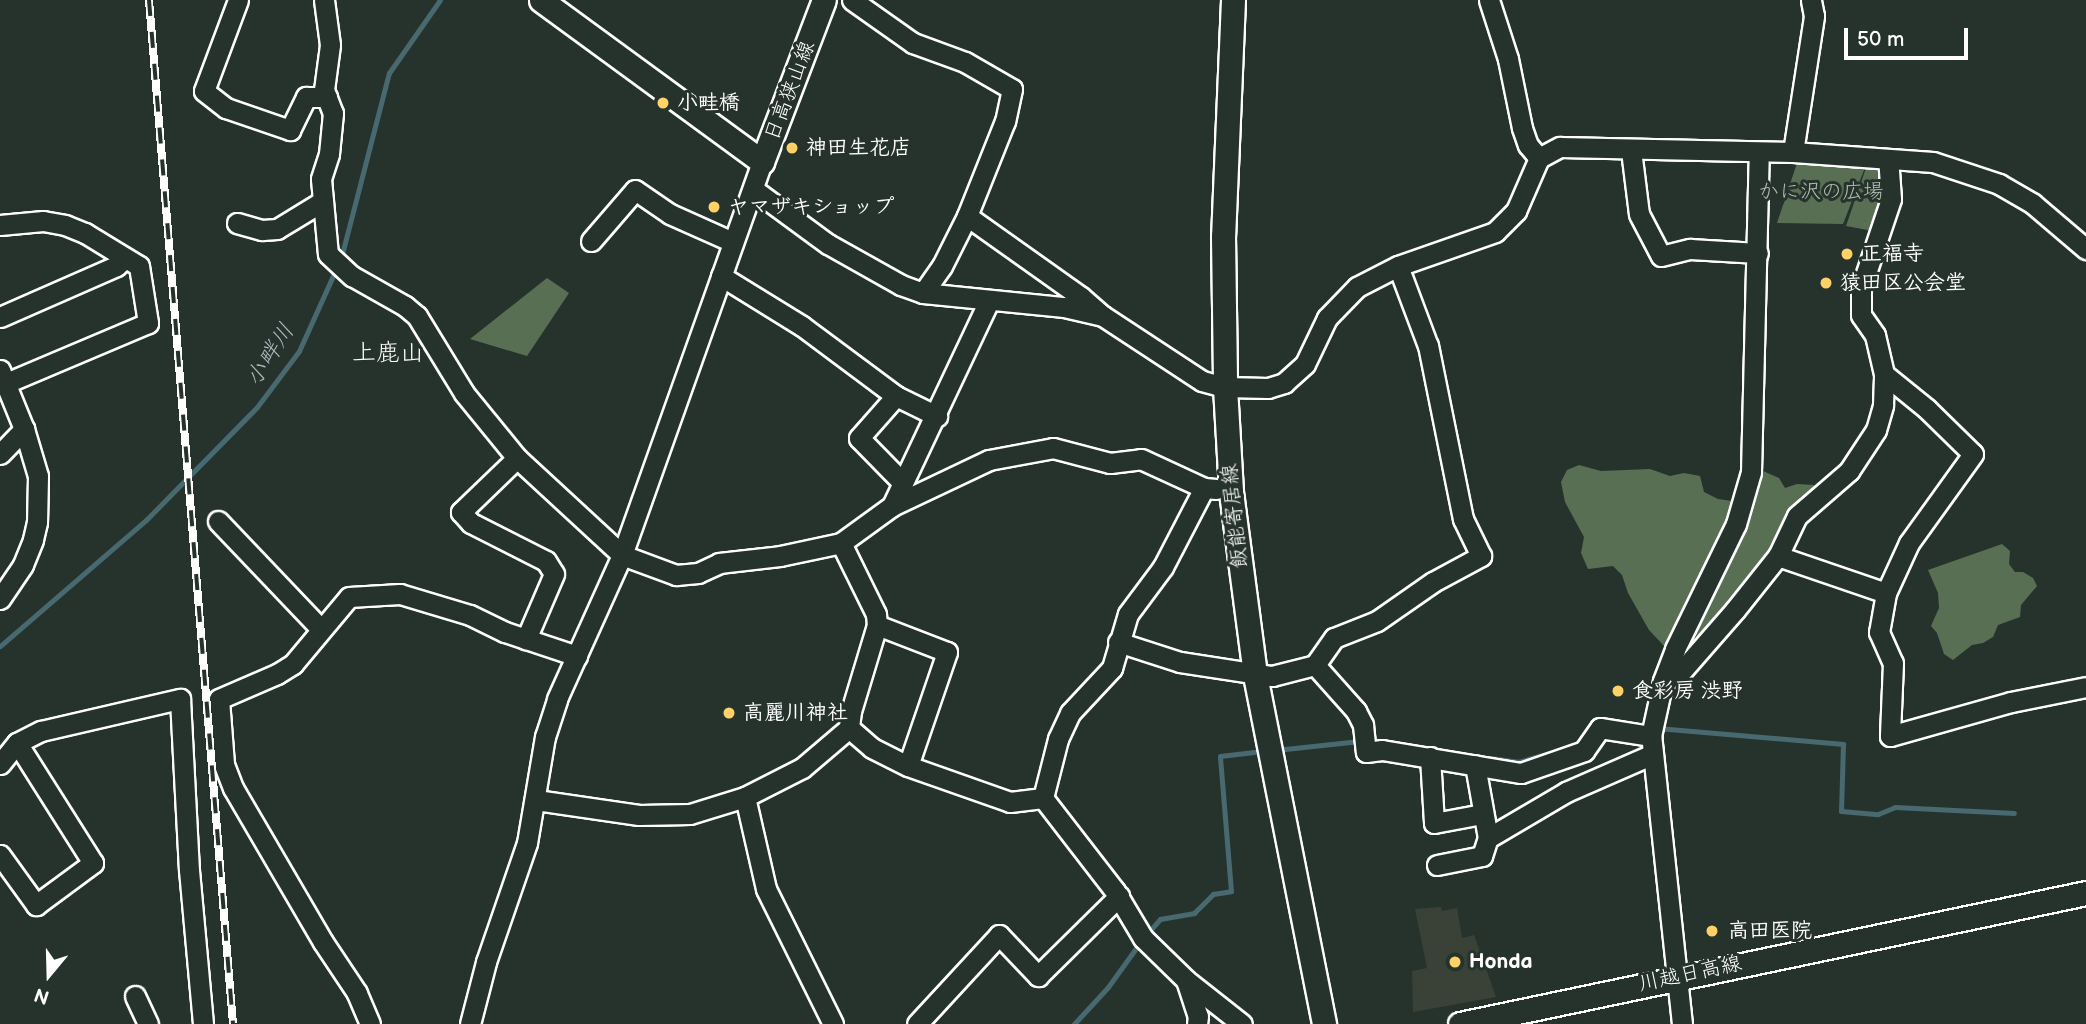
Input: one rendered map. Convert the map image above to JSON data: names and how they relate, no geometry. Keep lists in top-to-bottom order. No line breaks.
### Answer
{"streets":{"main road":["日高狭山線","飯能寄居線","川越日高線"]},"districts":["上鹿山"],"water":["小畔川"],"parks":["かに沢の広場"],"places":["小畦橋","神田生花店","ヤマザキショップ","正福寺","猿田区公会堂","食彩房 渋野","高麗川神社","高田医院","Honda"],"scale_bar":"50 m","north":"bottom"}
